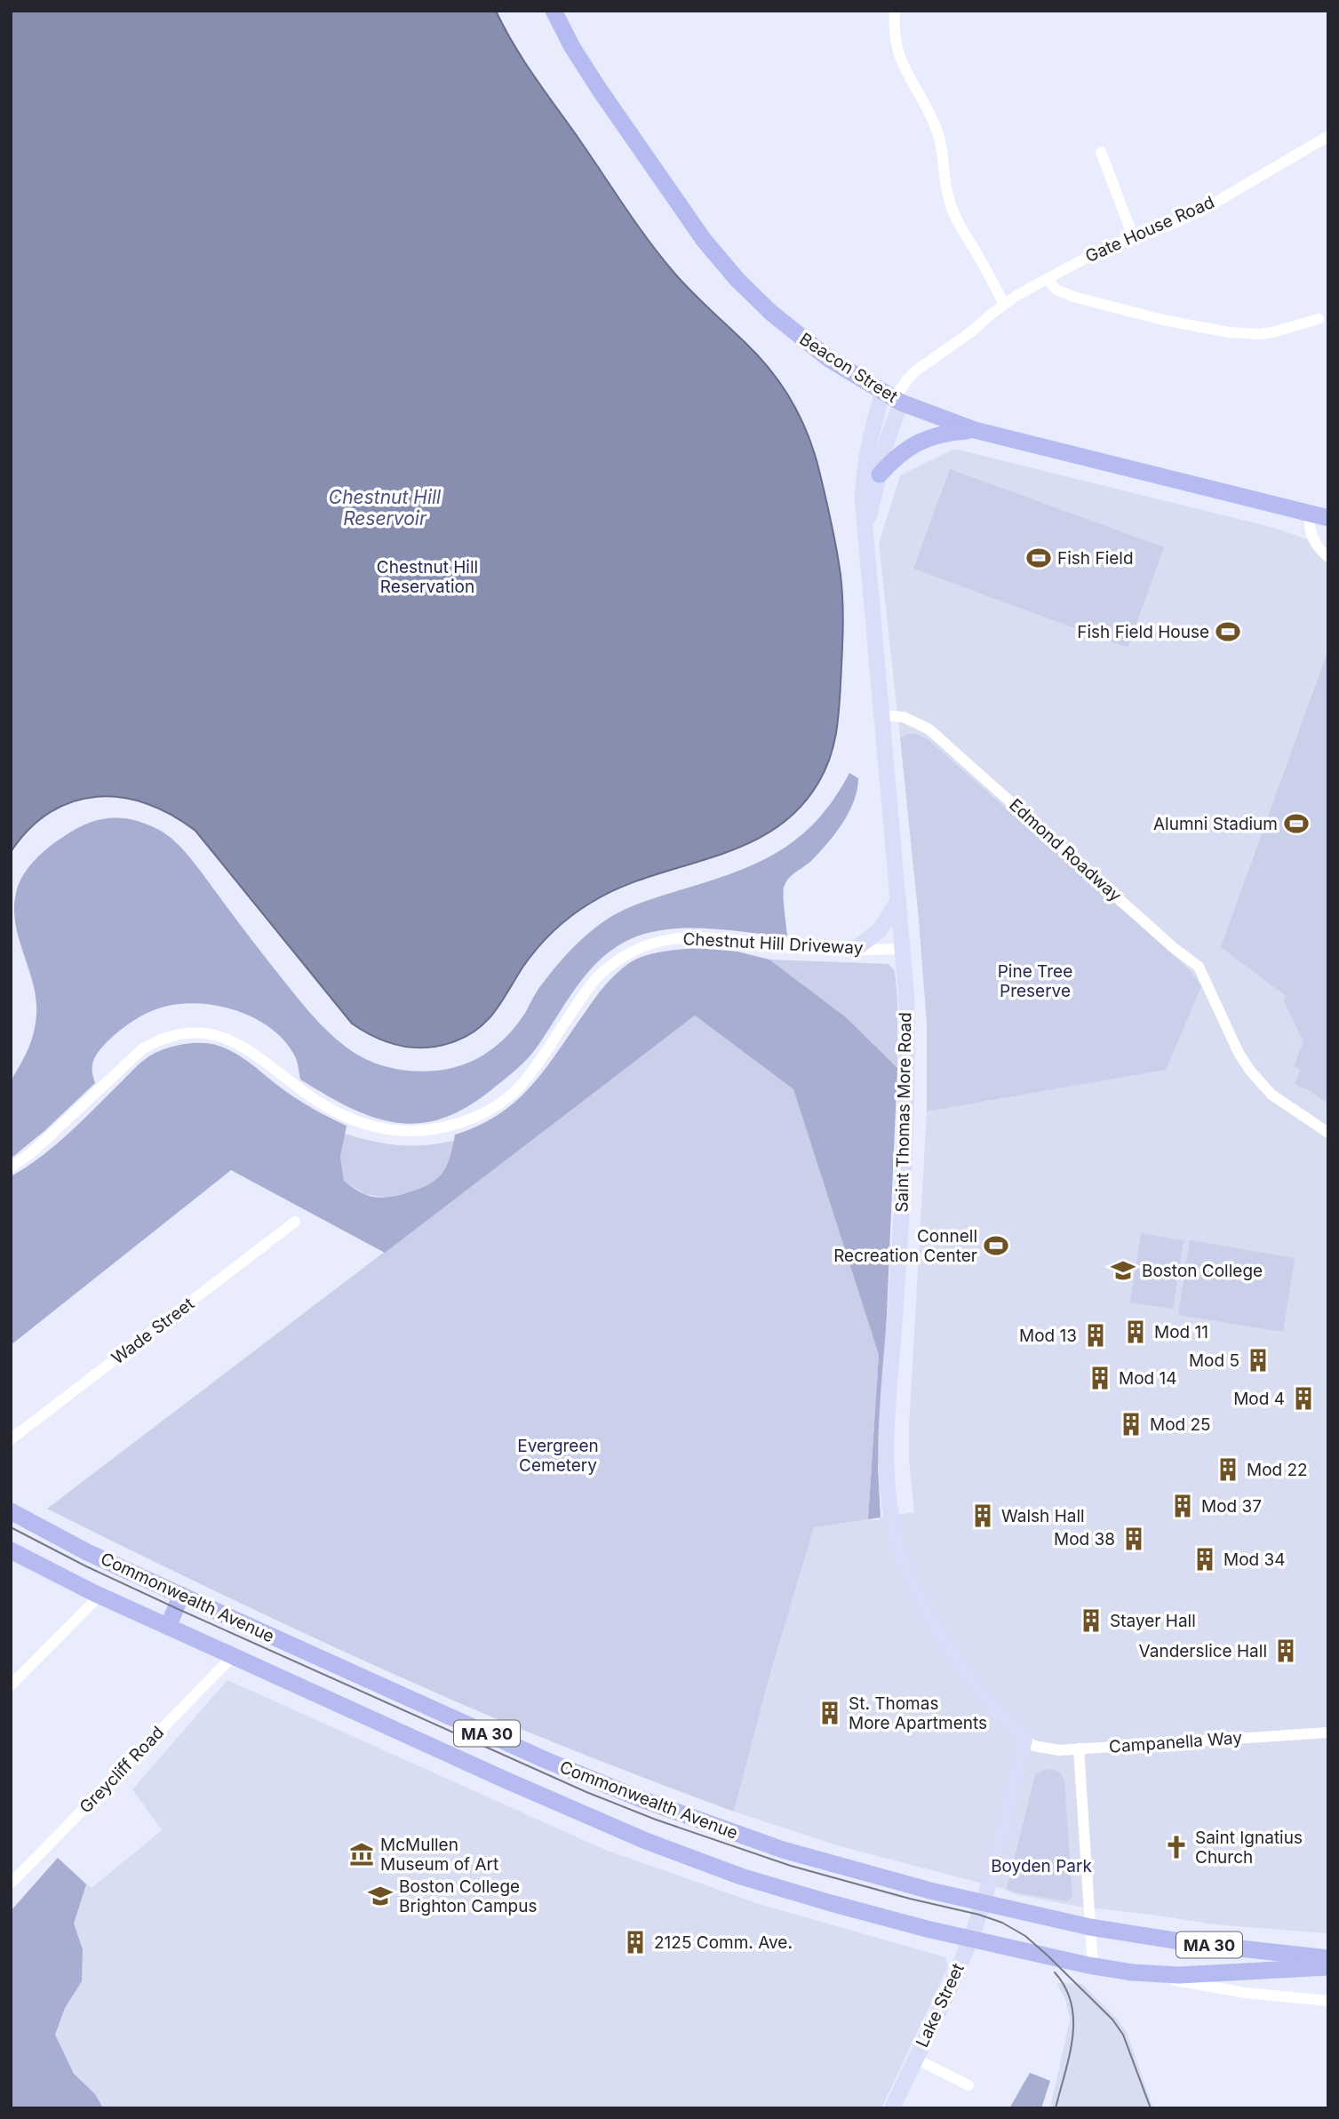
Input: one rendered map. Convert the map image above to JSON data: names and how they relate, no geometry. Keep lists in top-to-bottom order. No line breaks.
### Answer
{"streets":{"main road":["Beacon Street","Saint Thomas More Road","Commonwealth Avenue","MA 30","Lake Street"],"street":["Gate House Road","Edmond Roadway","Chestnut Hill Driveway","Wade Street","Campanella Way","Greycliff Road"]},"crossings":[["Gate House Road","Beacon Street"],["Chestnut Hill Driveway","Saint Thomas More Road"],["Saint Thomas More Road","Campanella Way"],["Commonwealth Avenue","Greycliff Road"],["Commonwealth Avenue","Lake Street"]],"water":["Chestnut Hill Reservoir"],"parks":["Chestnut Hill Reservation","Pine Tree Preserve","Evergreen Cemetery","Boyden Park"],"places":{"sports":["Fish Field","Fish Field House","Alumni Stadium","Connell Recreation Center"],"school or university":["Boston College","Boston College Brighton Campus"],"building":["Mod 11","Mod 13","Mod 5","Mod 14","Mod 4","Mod 25","Mod 22","Mod 37","Walsh Hall","Mod 38","Mod 34","Stayer Hall","Vanderslice Hall","St. Thomas More Apartments","2125 Comm. Ave."],"church":["Saint Ignatius Church"],"museum":["McMullen Museum of Art"]}}
